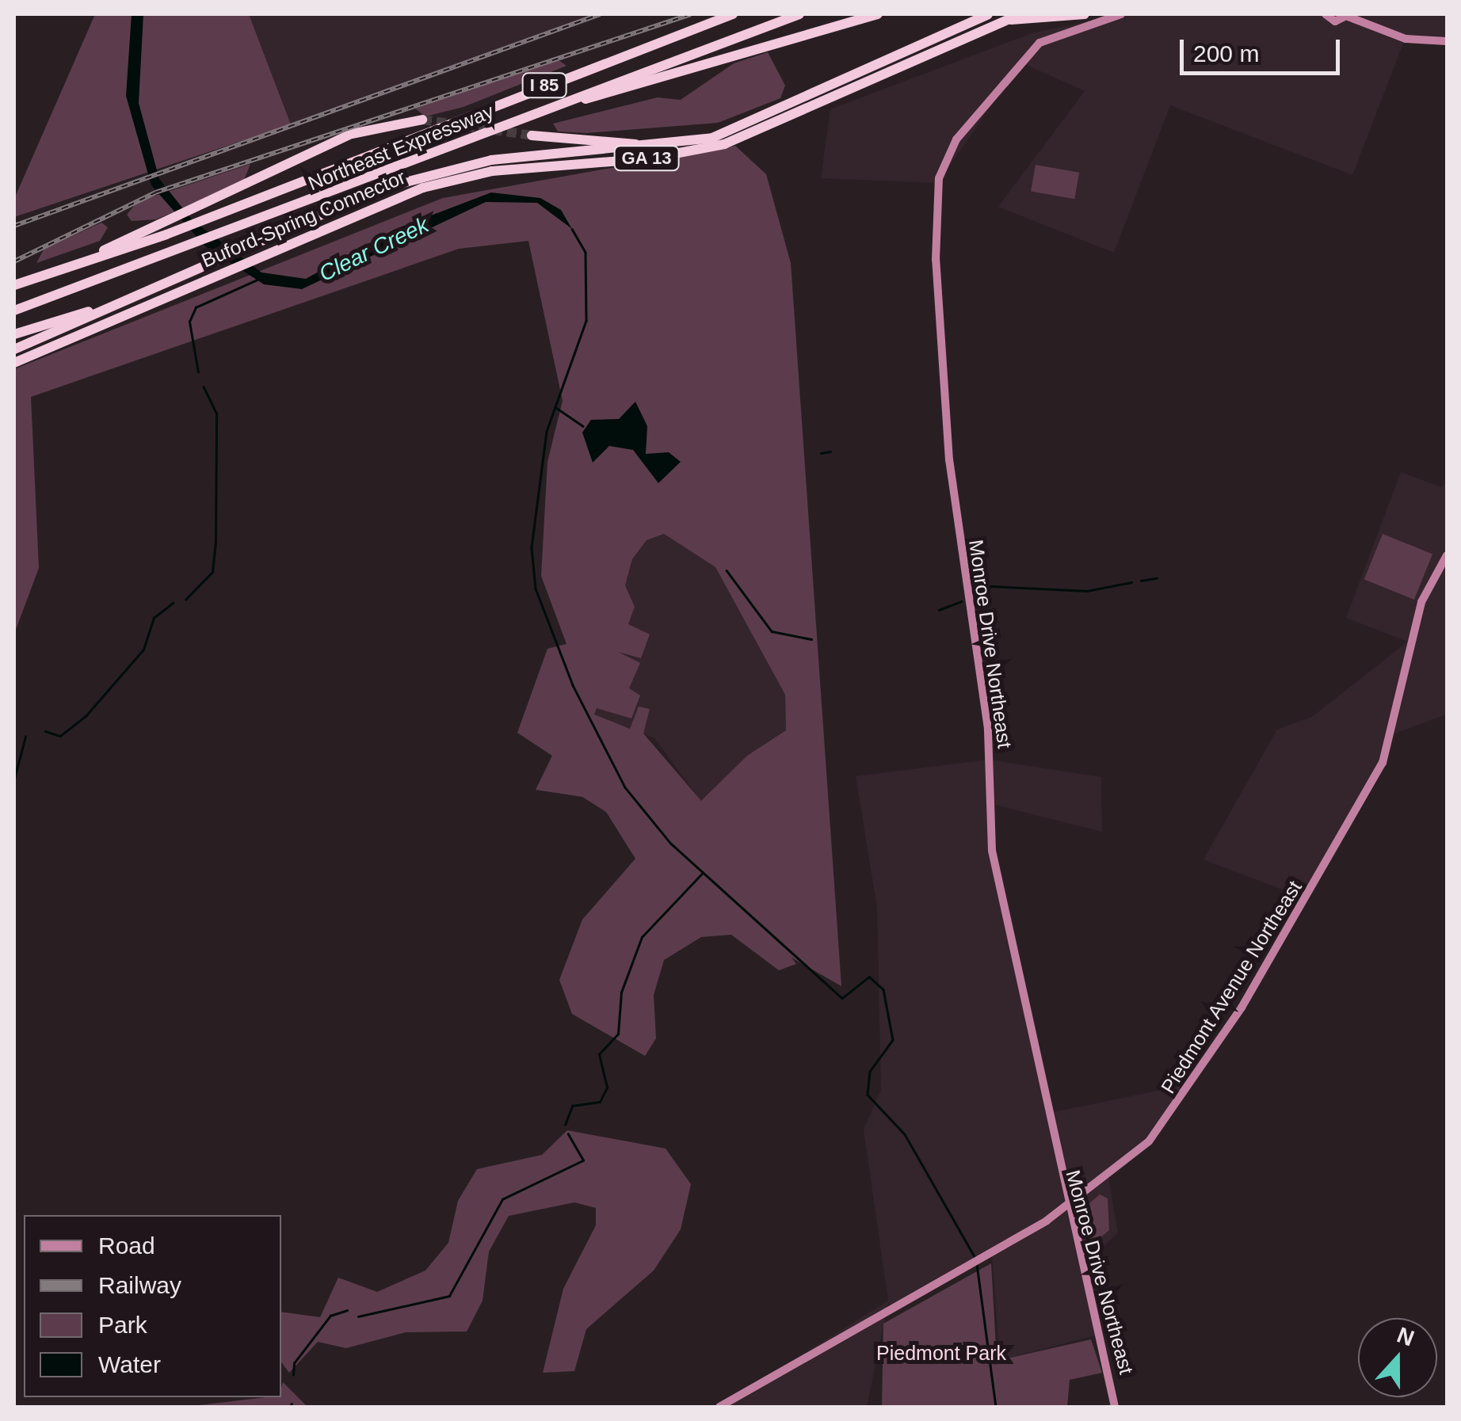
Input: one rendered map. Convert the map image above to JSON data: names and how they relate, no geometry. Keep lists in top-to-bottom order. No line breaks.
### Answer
{"streets":{"highway":["I 85","Northeast Expressway","GA 13","Buford-Spring Connector"],"main road":["Monroe Drive Northeast","Piedmont Avenue Northeast"]},"crossings":[["Monroe Drive Northeast","Piedmont Avenue Northeast"]],"water":["Clear Creek"],"parks":["Piedmont Park"],"legend":["Road","Railway","Park","Water"],"scale_bar":"200 m","north":"top"}
